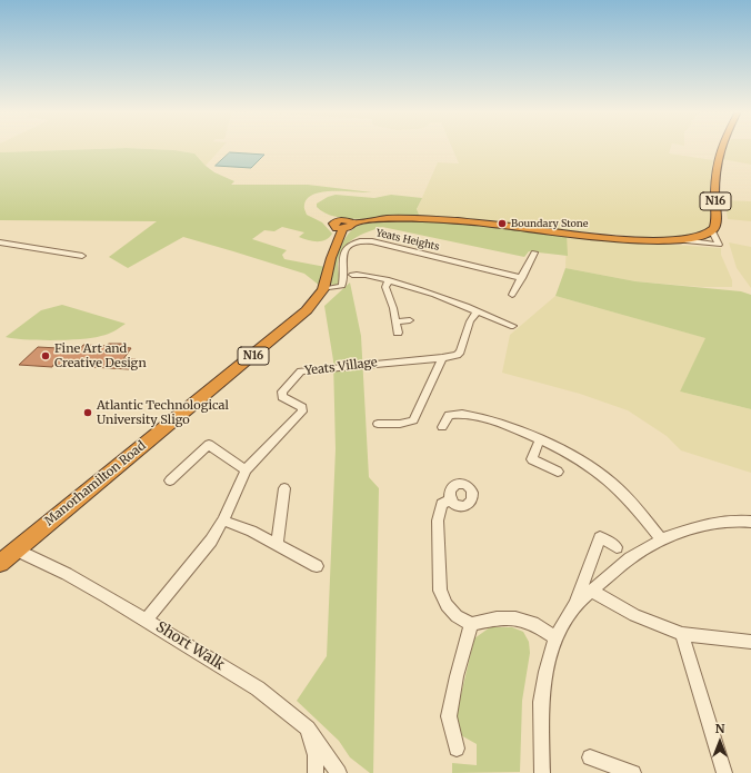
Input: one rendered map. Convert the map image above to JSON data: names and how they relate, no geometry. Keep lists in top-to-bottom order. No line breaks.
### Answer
{"streets":{"highway":["N16","Manorhamilton Road"],"street":["Yeats Heights","Yeats Village","Short Walk"]},"crossings":[["N16","Manorhamilton Road"],["Yeats Heights","Manorhamilton Road"],["Yeats Village","Short Walk"],["Manorhamilton Road","Short Walk"]],"places":["Boundary Stone","Fine Art and Creative Design","Atlantic Technological University Sligo"],"north":"top"}
